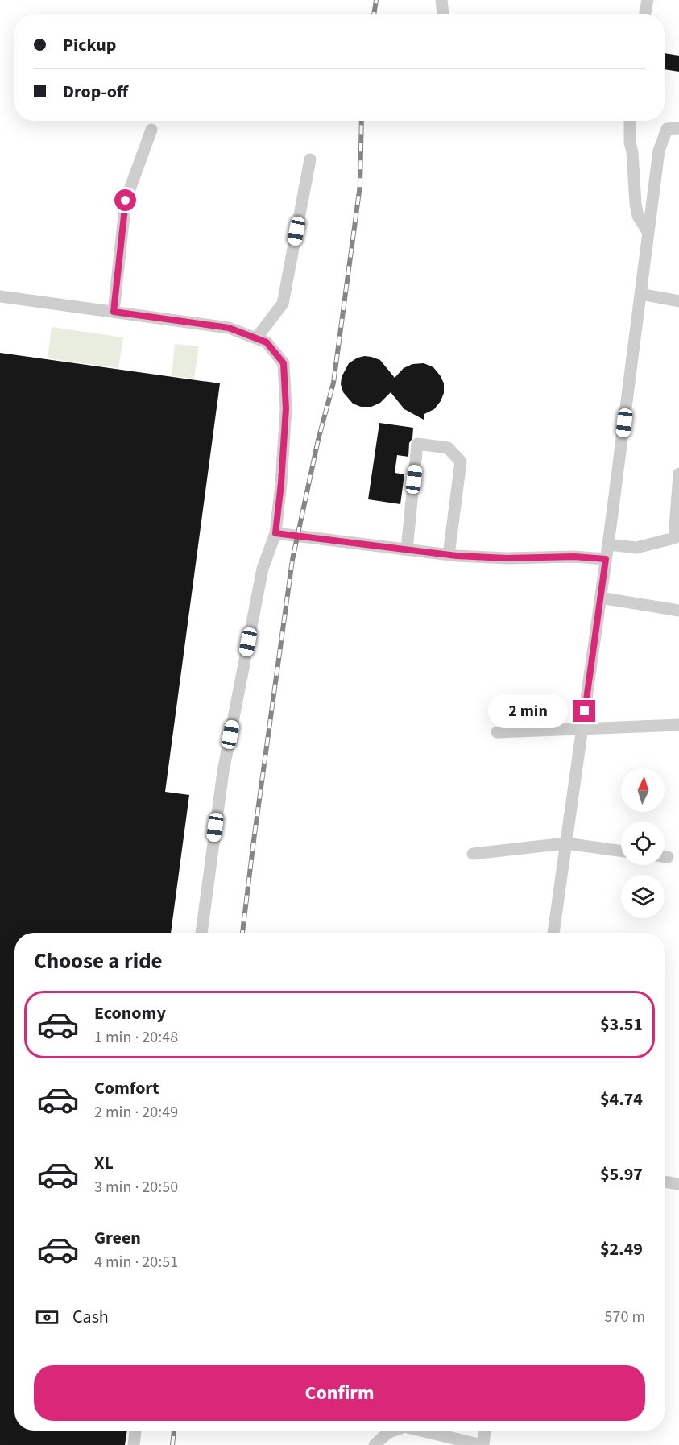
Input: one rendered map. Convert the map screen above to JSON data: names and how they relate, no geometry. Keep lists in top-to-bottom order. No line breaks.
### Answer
{"north":"top","page":{"banner":["Pickup","Drop-off"],"bubble":"2 min","heading":"Choose a ride","list":[{"name":"Economy","note":"1 min · 20:48","value":"$3.51"},{"name":"Comfort","note":"2 min · 20:49","value":"$4.74"},{"name":"XL","note":"3 min · 20:50","value":"$5.97"},{"name":"Green","note":"4 min · 20:51","value":"$2.49"}],"pay":["Cash","570 m"],"buttons":"Confirm"}}
